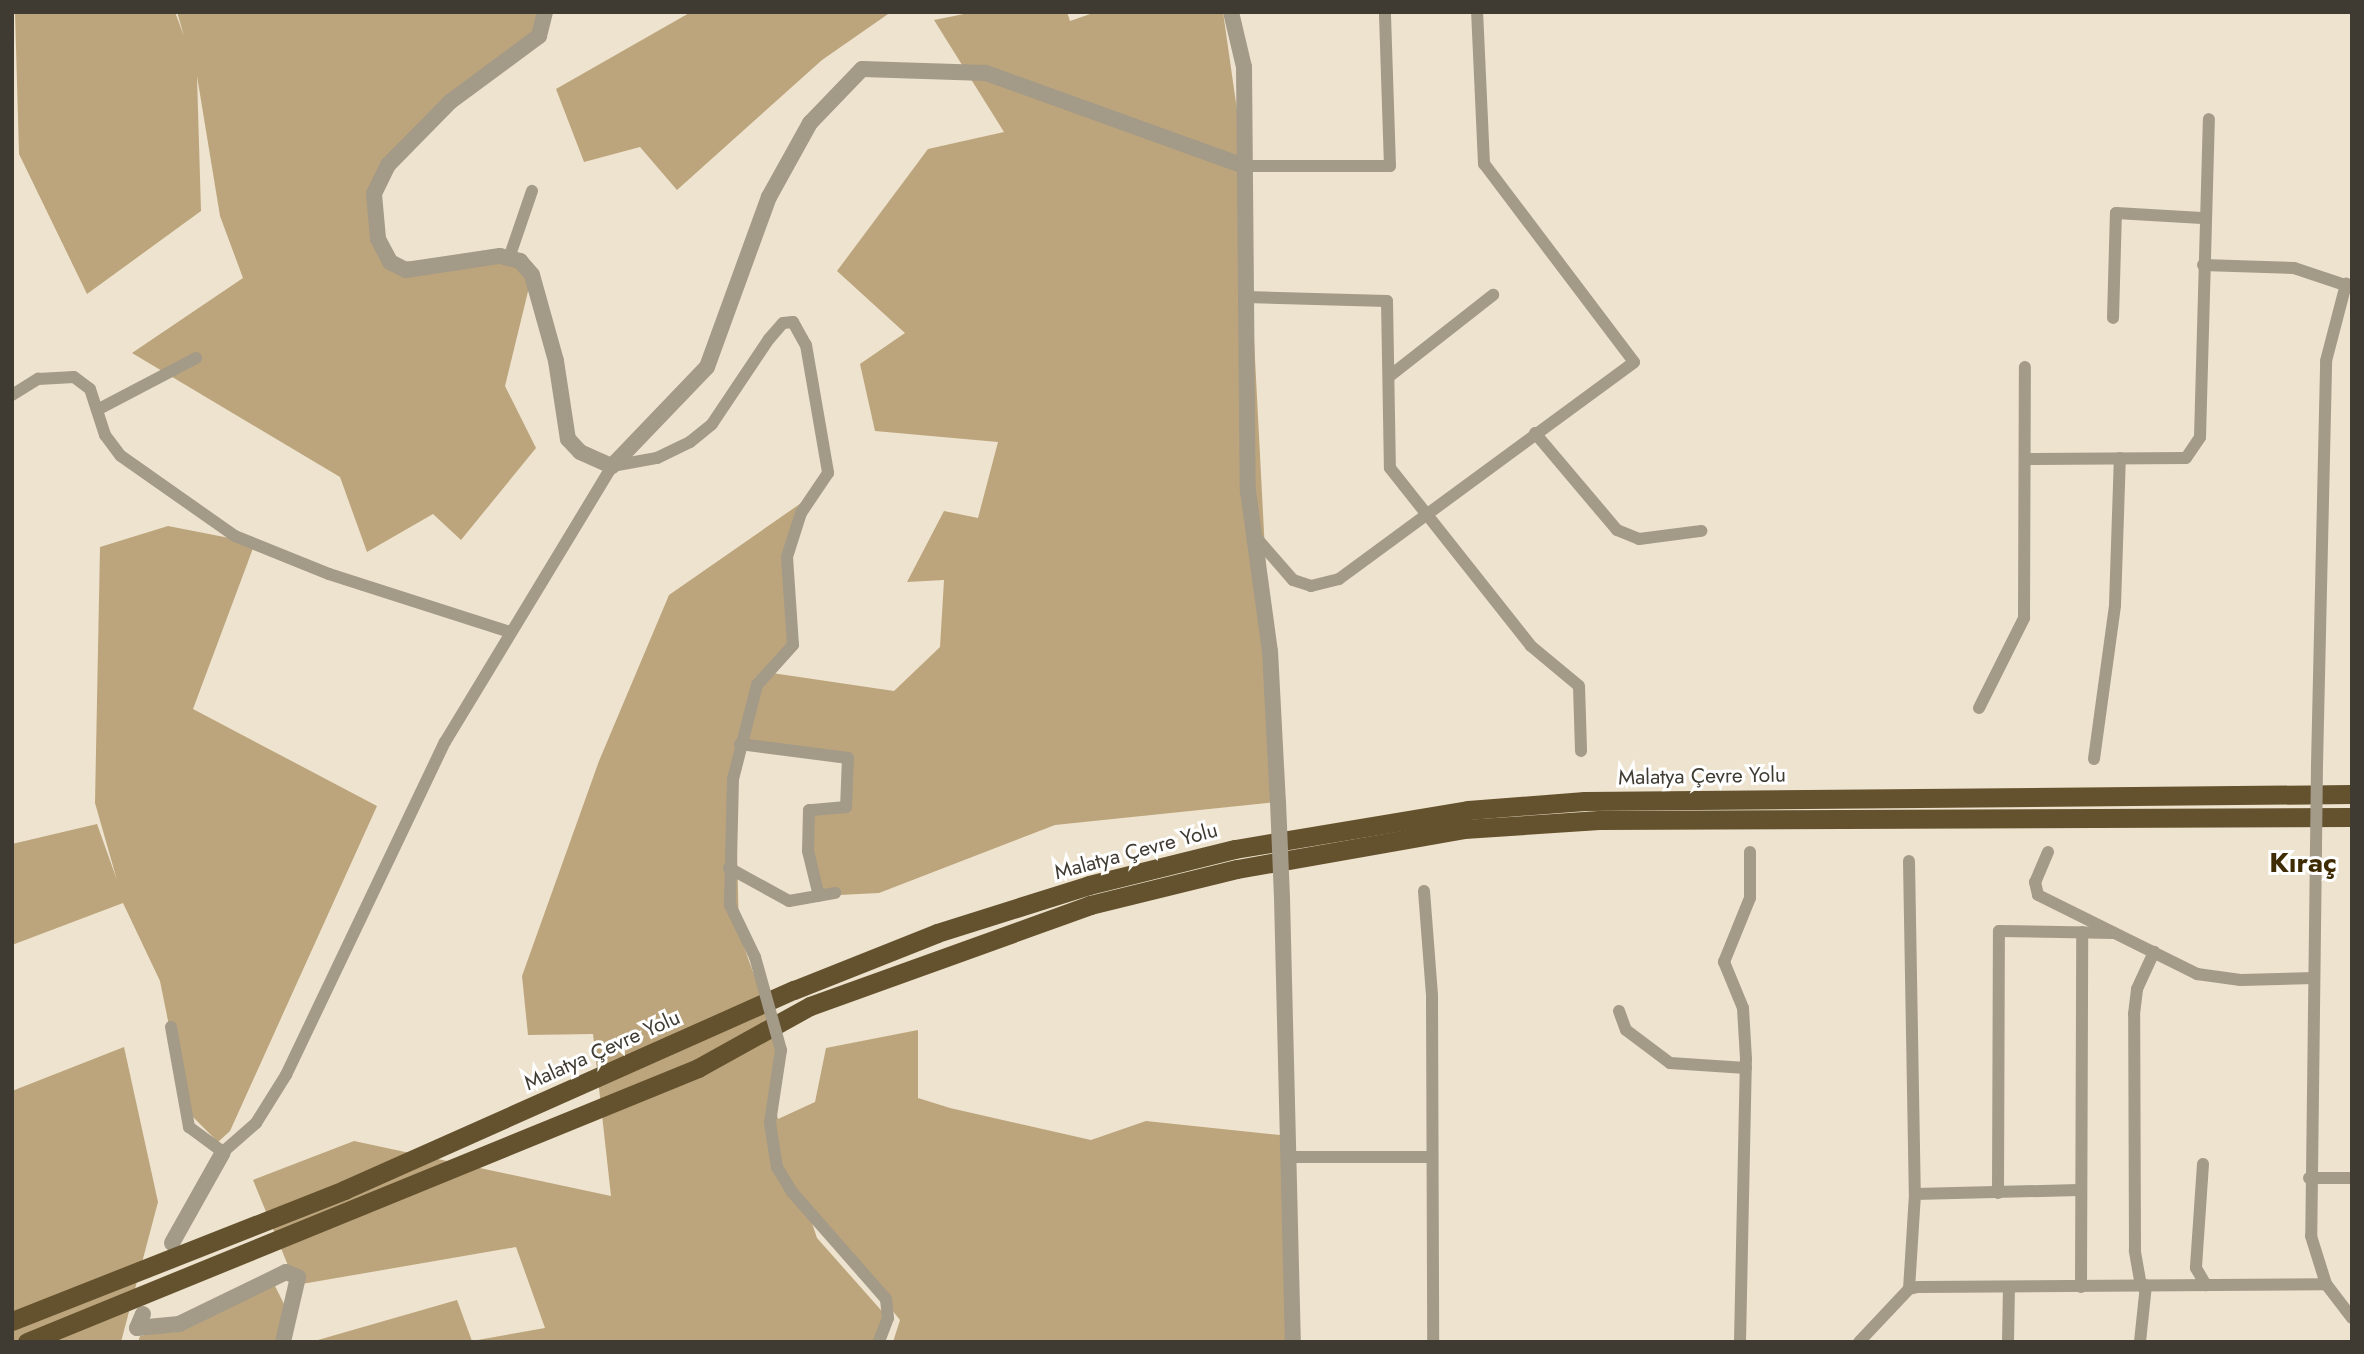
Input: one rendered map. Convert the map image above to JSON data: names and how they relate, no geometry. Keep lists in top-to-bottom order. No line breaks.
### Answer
{"streets":{"highway":["Malatya Çevre Yolu"]},"districts":["Kıraç"]}
